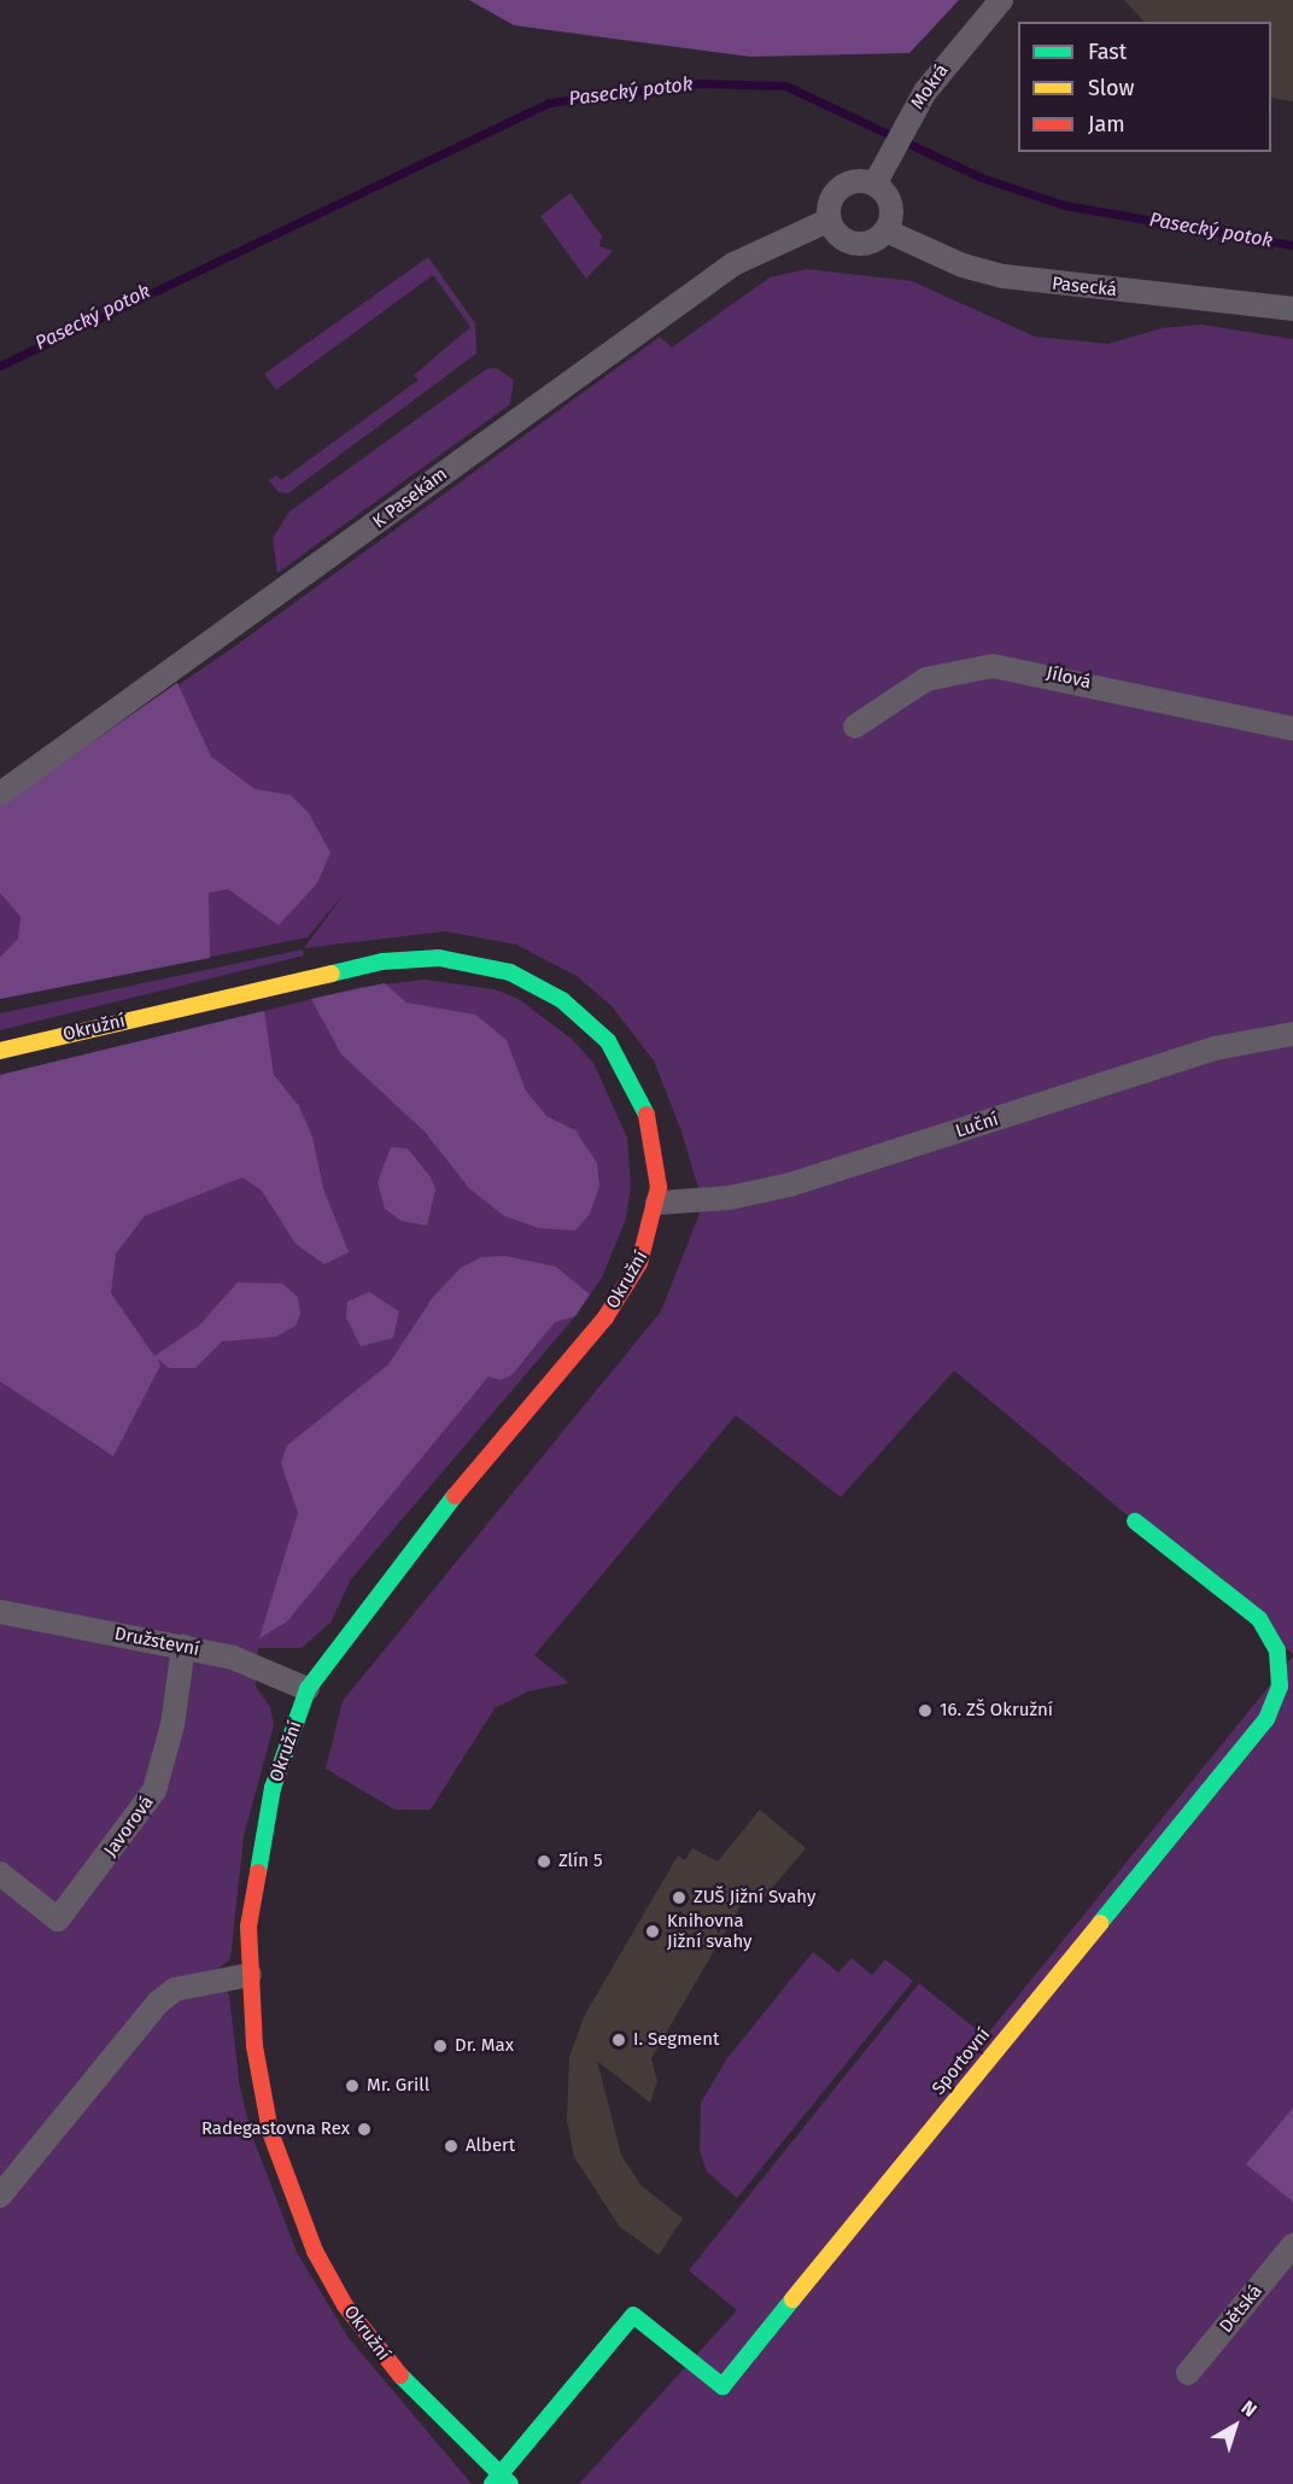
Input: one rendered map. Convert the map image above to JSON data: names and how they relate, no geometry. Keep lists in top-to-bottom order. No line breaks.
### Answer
{"streets":{"street":["Mokrá","Pasecká","K Pasekám","Jílová","Okružní","Luční","Družstevní","Javorová","Sportovní","Dětská"]},"crossings":[["Mokrá","Pasecká"],["Mokrá","K Pasekám"],["Pasecká","K Pasekám"],["Okružní","Luční"],["Okružní","Družstevní"],["Okružní","Sportovní"],["Družstevní","Javorová"]],"water":["Pasecký potok"],"places":["16. ZŠ Okružní","Zlín 5","ZUŠ Jižní Svahy","Knihovna Jižní svahy","I. Segment","Dr. Max","Mr. Grill","Radegastovna Rex","Albert"],"legend":["Fast","Slow","Jam"],"north":"top right"}
